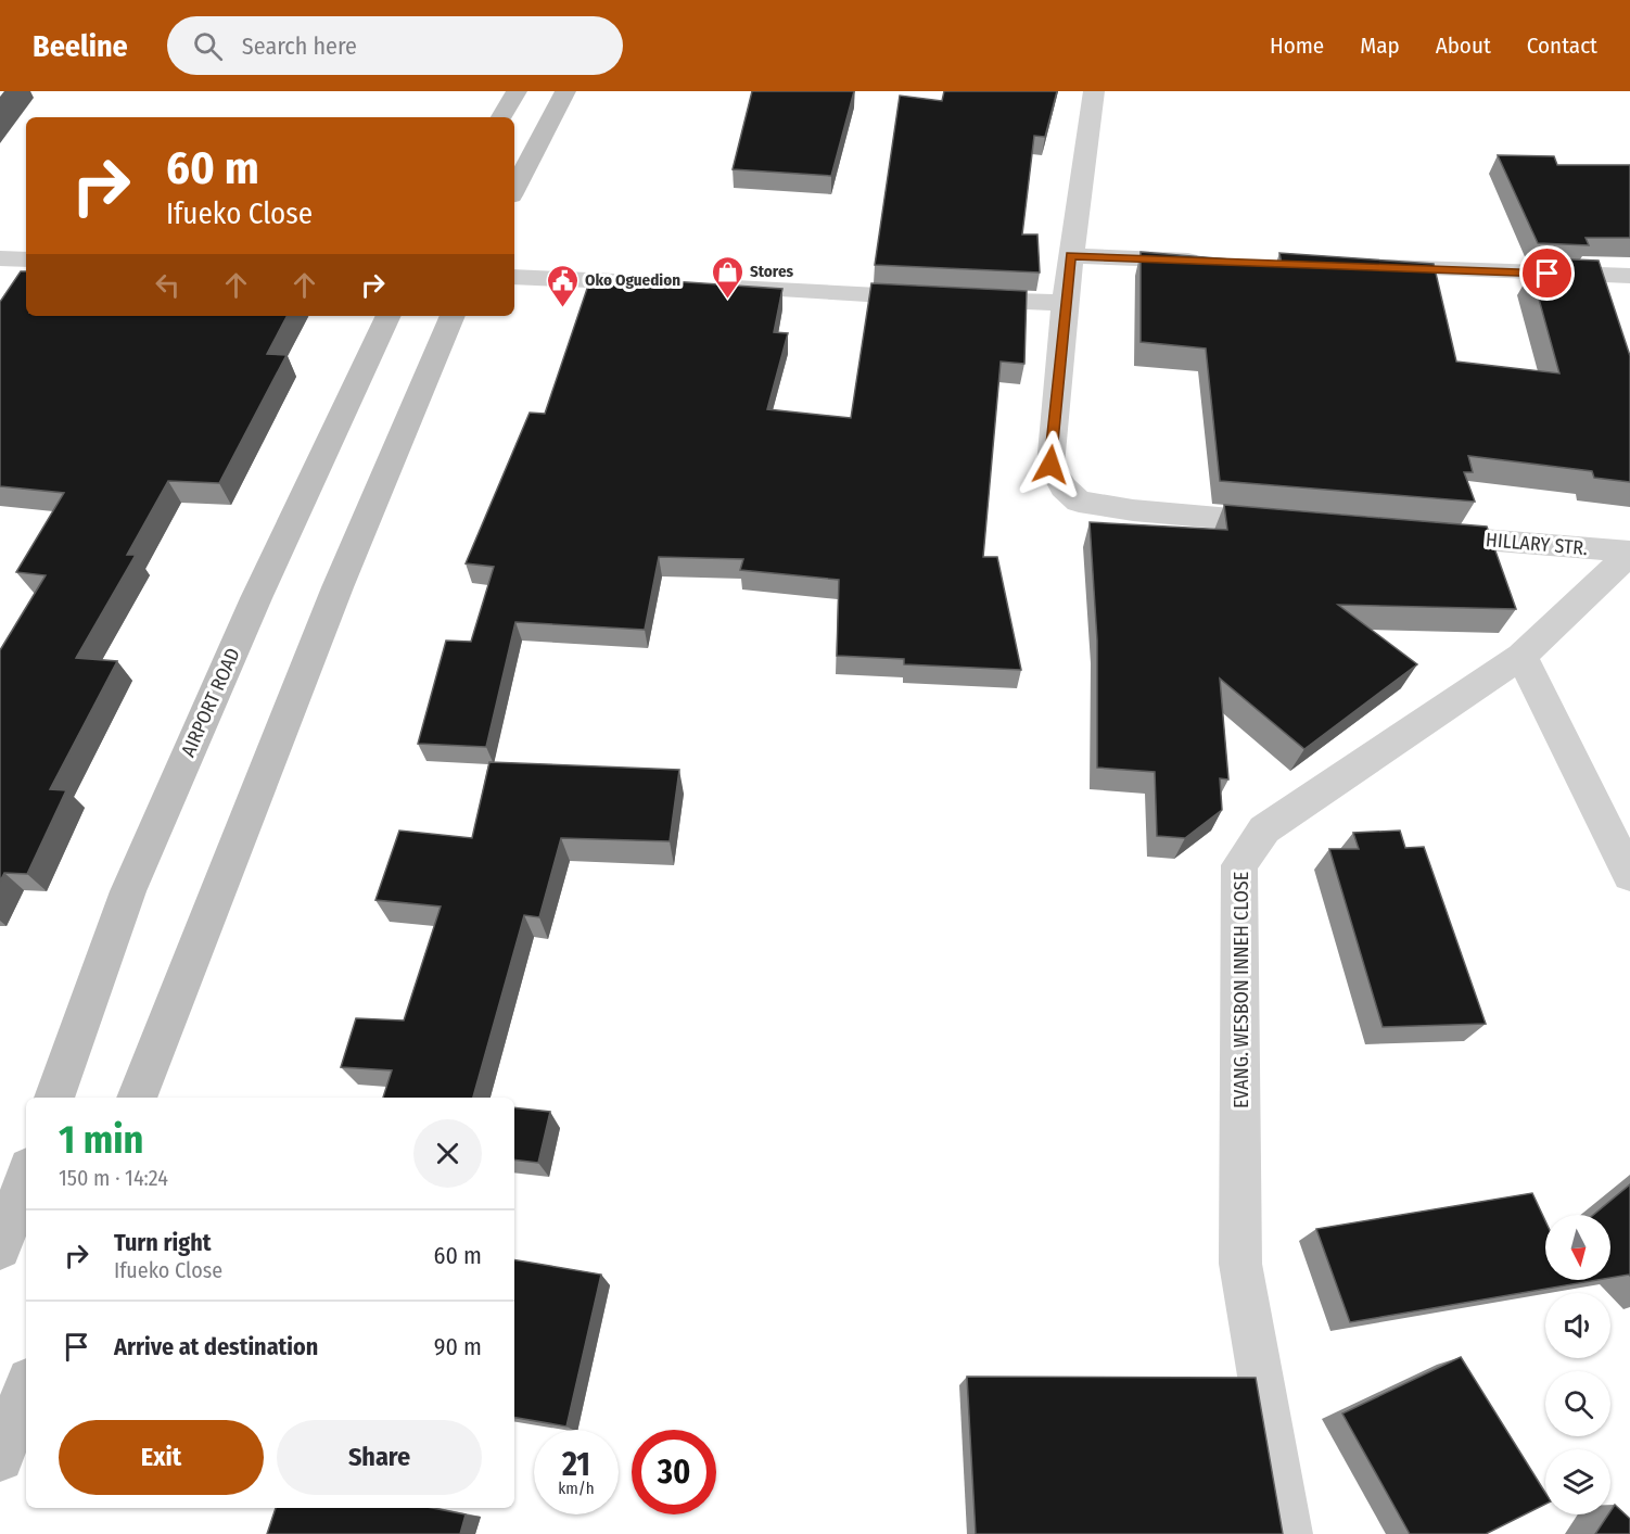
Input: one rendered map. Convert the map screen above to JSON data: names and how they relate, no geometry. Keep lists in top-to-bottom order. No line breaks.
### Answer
{"streets":{"main road":["AIRPORT ROAD"],"street":["HILLARY STR.","EVANG. WESBON INNEH CLOSE"]},"crossings":[["HILLARY STR.","EVANG. WESBON INNEH CLOSE"]],"places":{"shop":["Stores"],"public building":["Oko Oguedion"]},"north":"bottom","page":{"header":"Beeline","search":"Search here","nav":["Home","Map","About","Contact"],"turn":["60 m","Ifueko Close"],"heading":["1 min","150 m · 14:24"],"list":[{"name":"Turn right","note":"Ifueko Close","value":"60 m"},{"name":"Arrive at destination","value":"90 m"}],"buttons":["Exit","Share"],"speed":"21 km/h","limit":"30"}}
